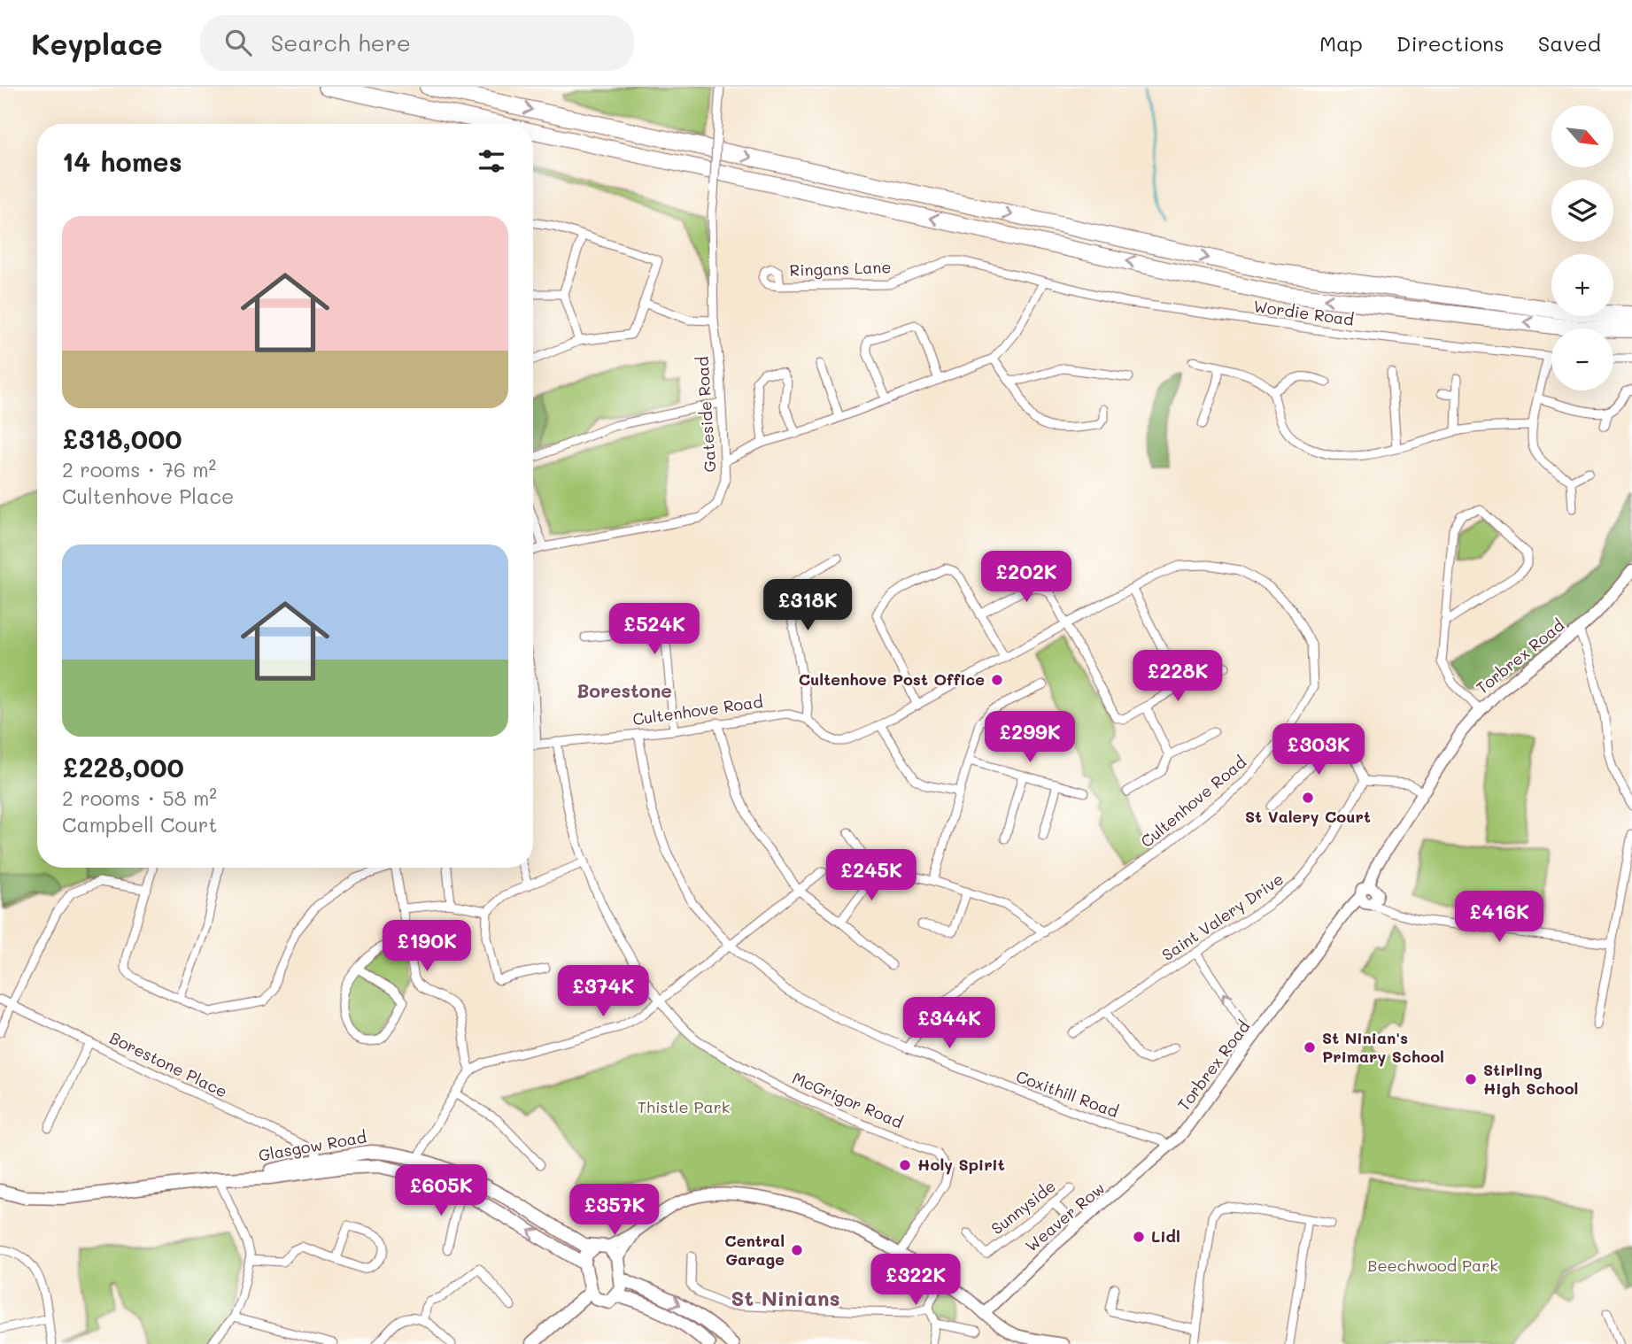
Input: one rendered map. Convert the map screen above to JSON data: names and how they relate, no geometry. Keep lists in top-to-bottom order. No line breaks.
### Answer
{"streets":{"main road":["Glasgow Road"],"street":["Ringans Lane","Wordie Road","Gateside Road","Torbrex Road","Cultenhove Road","Saint Valery Drive","Borestone Place","Coxithill Road","McGrigor Road","Sunnyside","Weaver Row"]},"crossings":[["Ringans Lane","Wordie Road"],["Torbrex Road","Coxithill Road"],["Torbrex Road","Weaver Row"],["Cultenhove Road","Coxithill Road"],["Cultenhove Road","McGrigor Road"],["Borestone Place","Glasgow Road"],["Coxithill Road","Weaver Row"]],"districts":["Borestone","St Ninians"],"parks":["Thistle Park","Beechwood Park"],"places":["Cultenhove Post Office","St Valery Court","St Ninian's Primary School","Stirling High School","Holy Spirit","Lidl","Central Garage"],"north":"bottom right","page":{"header":"Keyplace","search":"Search here","nav":["Map","Directions","Saved"],"map_buttons":["+","−"],"heading":"14 homes","list":[{"name":"£318,000","note":"2 rooms · 76 m² · Cultenhove Place"},{"name":"£228,000","note":"2 rooms · 58 m² · Campbell Court"}],"price":["£202K","£318K","£524K","£228K","£299K","£303K","£245K","£416K","£190K","£374K","£344K","£605K","£357K","£322K"]}}
